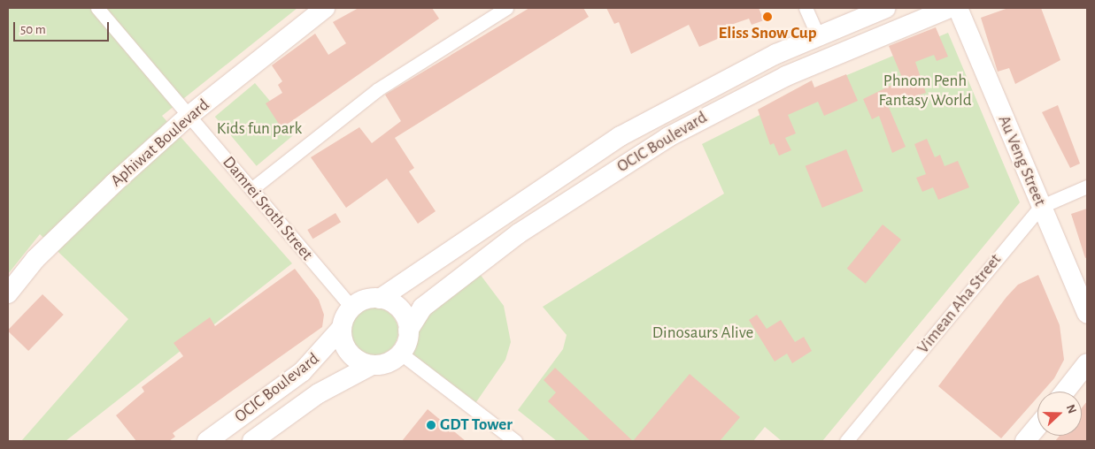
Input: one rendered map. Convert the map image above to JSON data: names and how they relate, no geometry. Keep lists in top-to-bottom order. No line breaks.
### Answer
{"streets":{"street":["OCIC Boulevard","Aphiwat Boulevard","Au Veng Street","Damrei Sroth Street","Vimean Aha Street"]},"crossings":[["OCIC Boulevard","Damrei Sroth Street"],["Aphiwat Boulevard","Damrei Sroth Street"],["Au Veng Street","Vimean Aha Street"]],"parks":["Phnom Penh Fantasy World","Kids fun park","Dinosaurs Alive"],"places":["Eliss Snow Cup","GDT Tower"],"scale_bar":"50 m","north":"right"}
